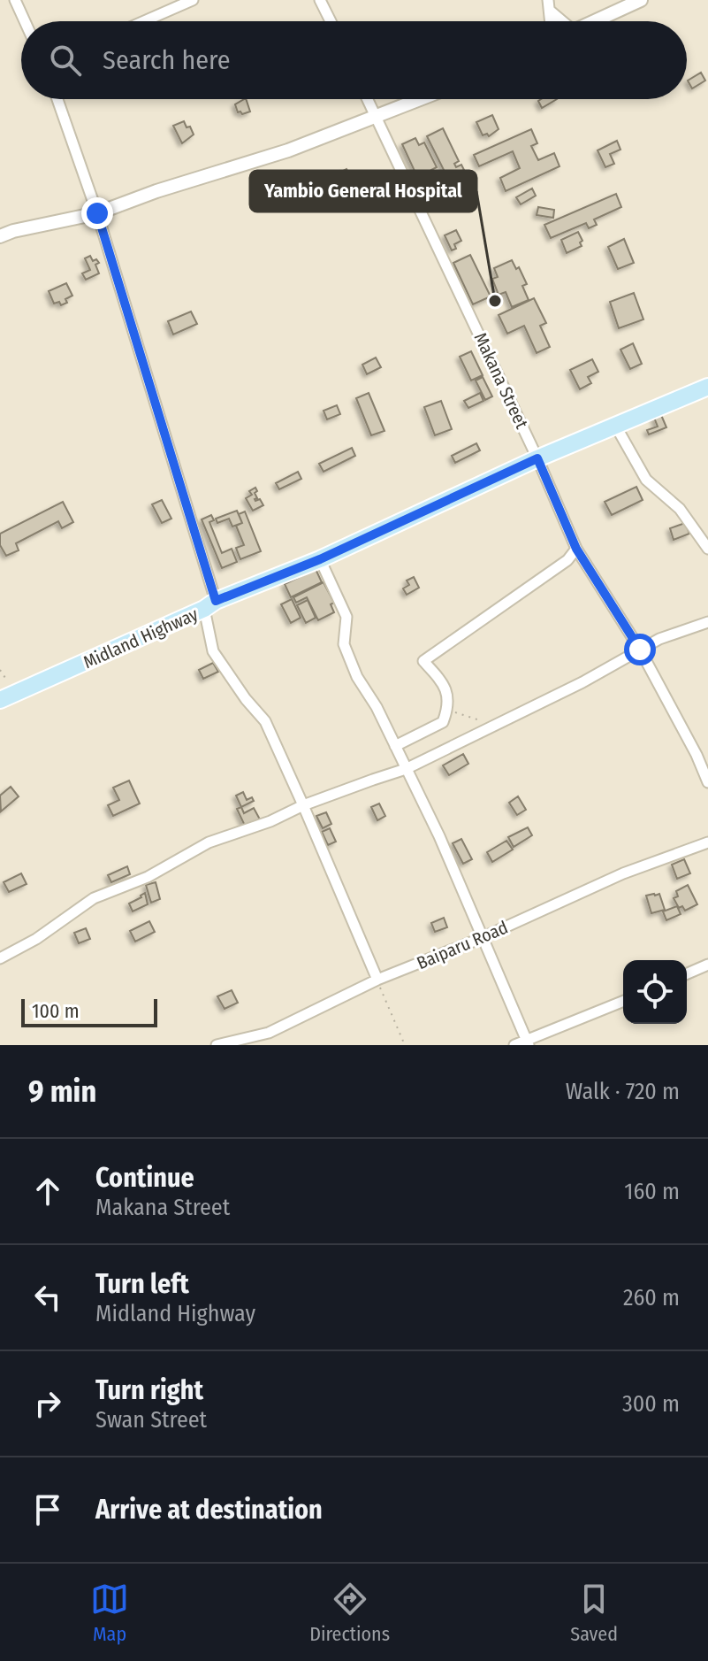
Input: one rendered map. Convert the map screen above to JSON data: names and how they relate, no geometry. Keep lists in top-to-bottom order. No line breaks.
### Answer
{"streets":{"main road":["Midland Highway"],"street":["Makana Street","Baiparu Road"]},"crossings":[["Makana Street","Midland Highway"]],"places":["Yambio General Hospital"],"scale_bar":"100 m","page":{"search":"Search here","scale":"100 m","heading":["9 min","Walk · 720 m"],"list":[["Continue","Makana Street","160 m"],["Turn left","Midland Highway","260 m"],["Turn right","Swan Street","300 m"],"Arrive at destination"],"nav":["Map","Directions","Saved"]}}
